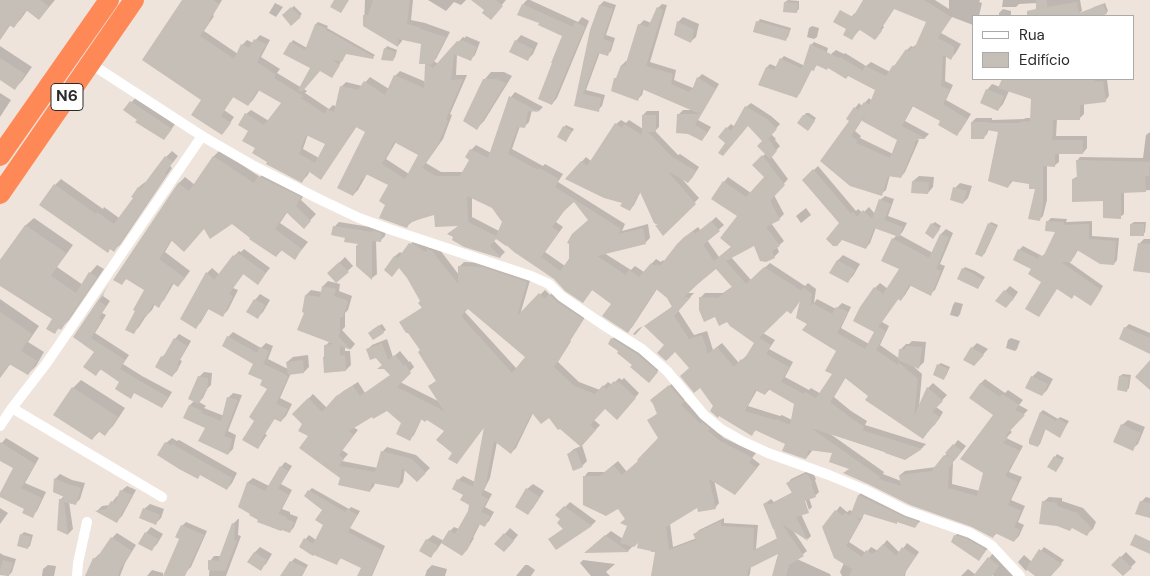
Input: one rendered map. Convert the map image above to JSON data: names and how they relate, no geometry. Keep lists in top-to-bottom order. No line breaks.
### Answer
{"streets":{"highway":["N6"]},"legend":["Rua","Edifício"]}
